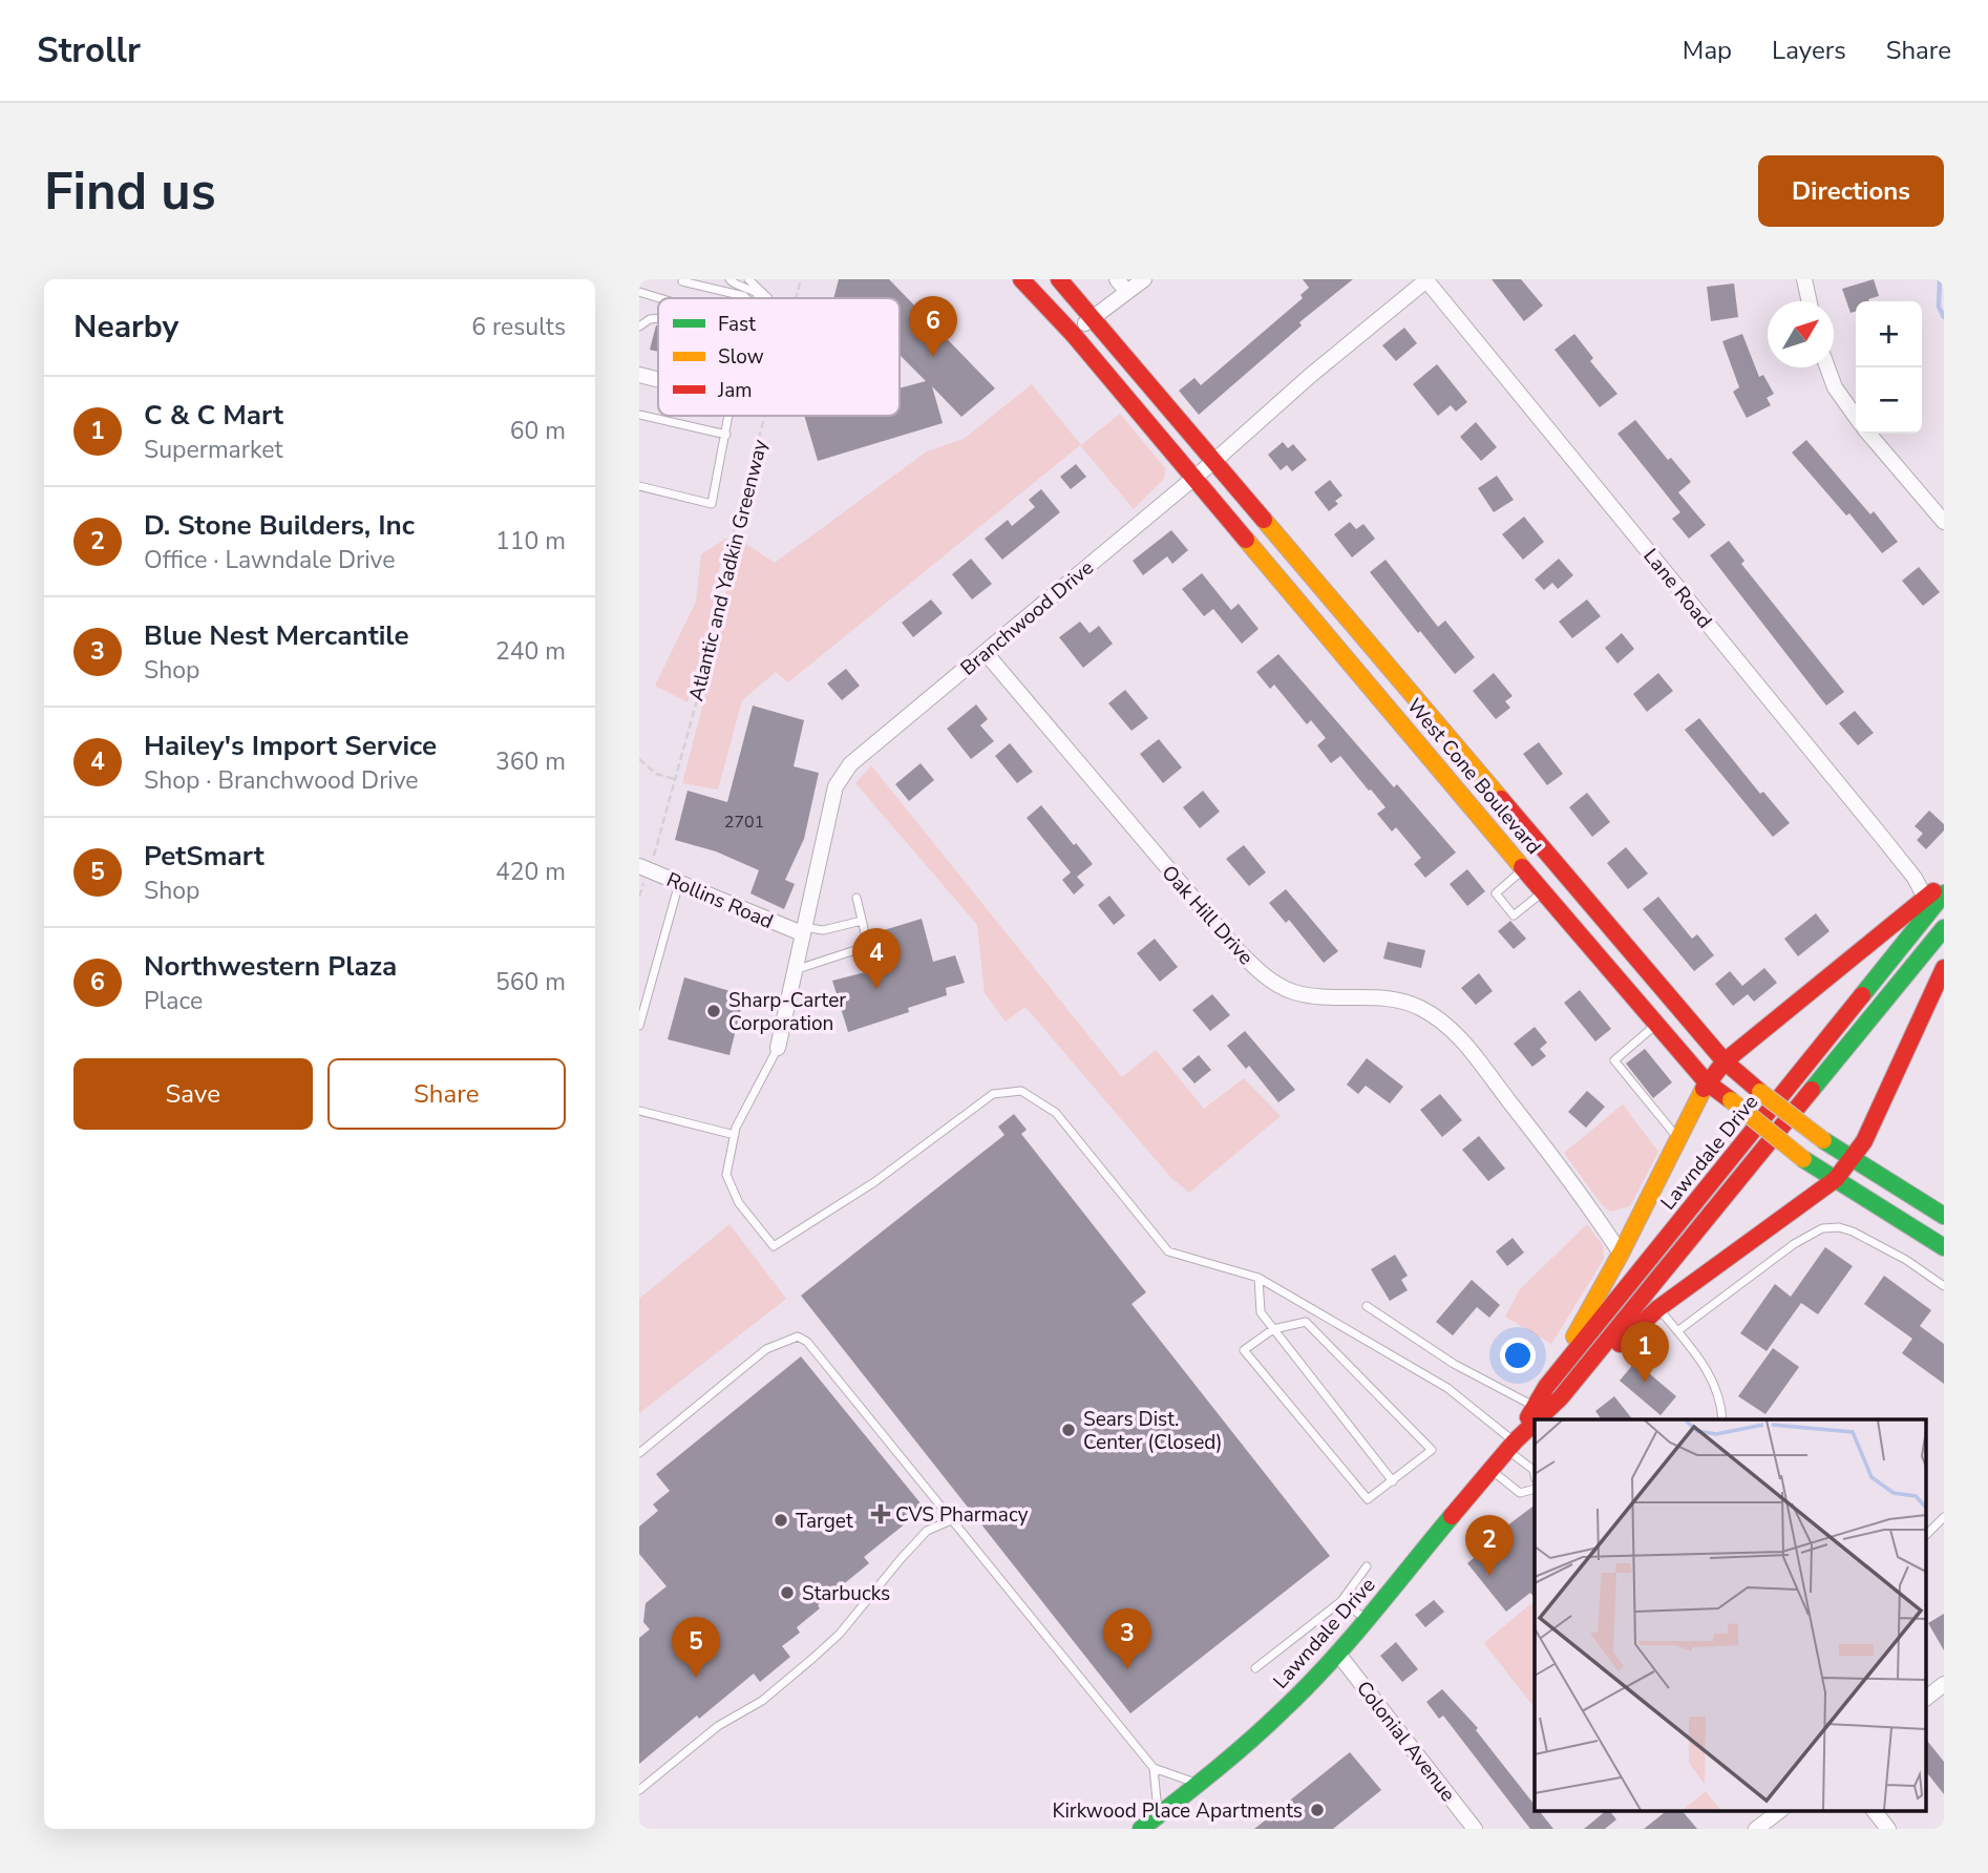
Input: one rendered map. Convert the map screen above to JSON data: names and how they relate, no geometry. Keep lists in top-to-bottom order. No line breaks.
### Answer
{"streets":{"main road":["West Cone Boulevard","Lawndale Drive"],"street":["Lane Road","Branchwood Drive","Rollins Road","Oak Hill Drive","Colonial Avenue"],"path":["Atlantic and Yadkin Greenway"]},"crossings":[["Atlantic and Yadkin Greenway","Rollins Road"],["Lane Road","Branchwood Drive"],["Branchwood Drive","West Cone Boulevard"],["Branchwood Drive","Rollins Road"],["Branchwood Drive","Oak Hill Drive"],["Lawndale Drive","Colonial Avenue"]],"places":{"other":["Sharp-Carter Corporation","Sears Dist. Center (Closed)","Target","Starbucks","Kirkwood Place Apartments"],"health":["CVS Pharmacy"]},"house_numbers":["2701"],"legend":["Fast","Slow","Jam"],"north":"top right","page":{"header":"Strollr","nav":["Map","Layers","Share"],"buttons":["Directions",["Save","Share"]],"title":"Find us","heading":["Nearby","6 results"],"pins":["6","4","1","2","3","5"],"map_buttons":["+","−"],"list":[{"mark":"1","name":"C & C Mart","note":"Supermarket","value":"60 m"},{"mark":"2","name":"D. Stone Builders, Inc","note":"Office · Lawndale Drive","value":"110 m"},{"mark":"3","name":"Blue Nest Mercantile","note":"Shop","value":"240 m"},{"mark":"4","name":"Hailey's Import Service","note":"Shop · Branchwood Drive","value":"360 m"},{"mark":"5","name":"PetSmart","note":"Shop","value":"420 m"},{"mark":"6","name":"Northwestern Plaza","note":"Place","value":"560 m"}]}}
